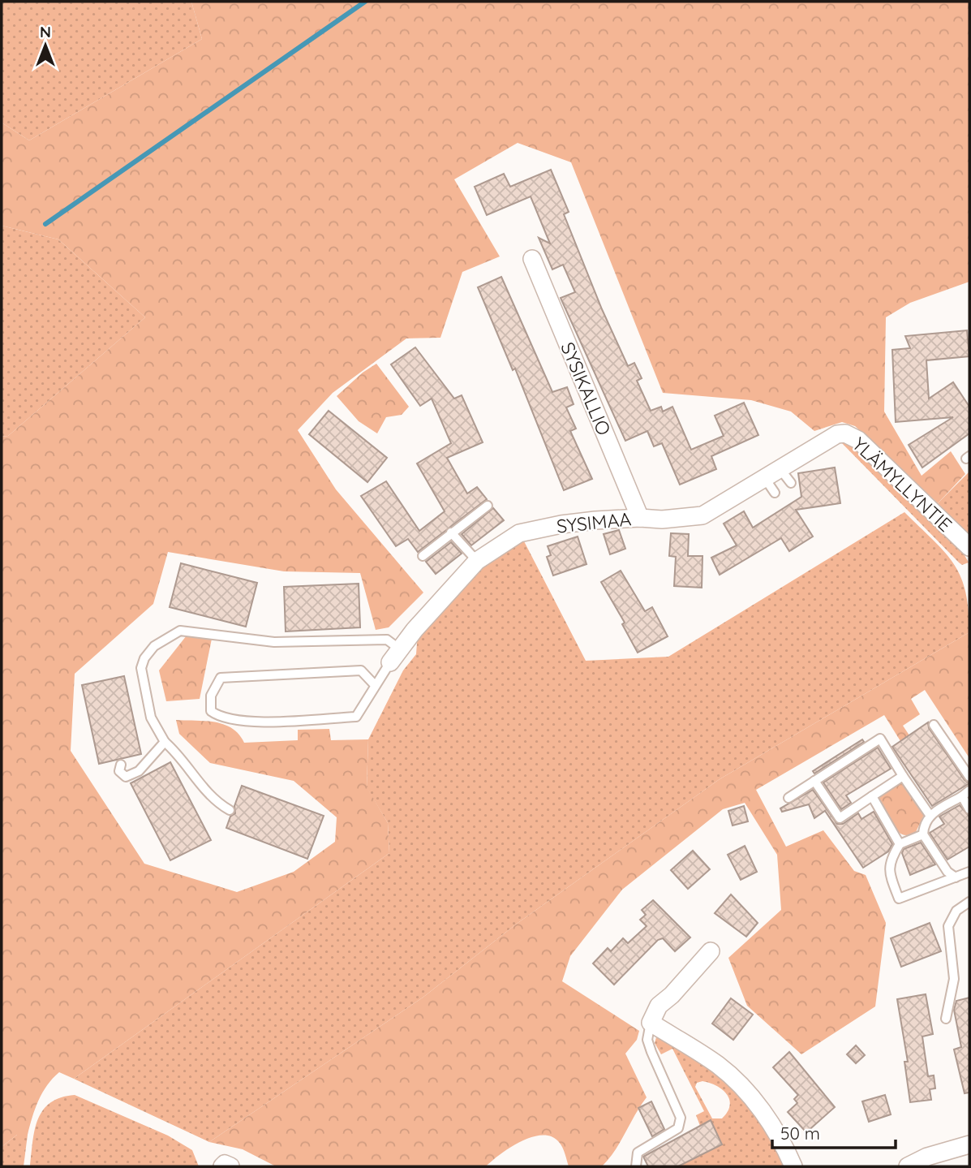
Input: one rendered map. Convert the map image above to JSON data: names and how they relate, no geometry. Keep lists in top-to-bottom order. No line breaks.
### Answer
{"streets":{"street":["SYSIKALLIO","YLÄMYLLYNTIE","SYSIMAA"]},"crossings":[["SYSIKALLIO","SYSIMAA"],["YLÄMYLLYNTIE","SYSIMAA"]],"scale_bar":"50 m","north":"top"}
